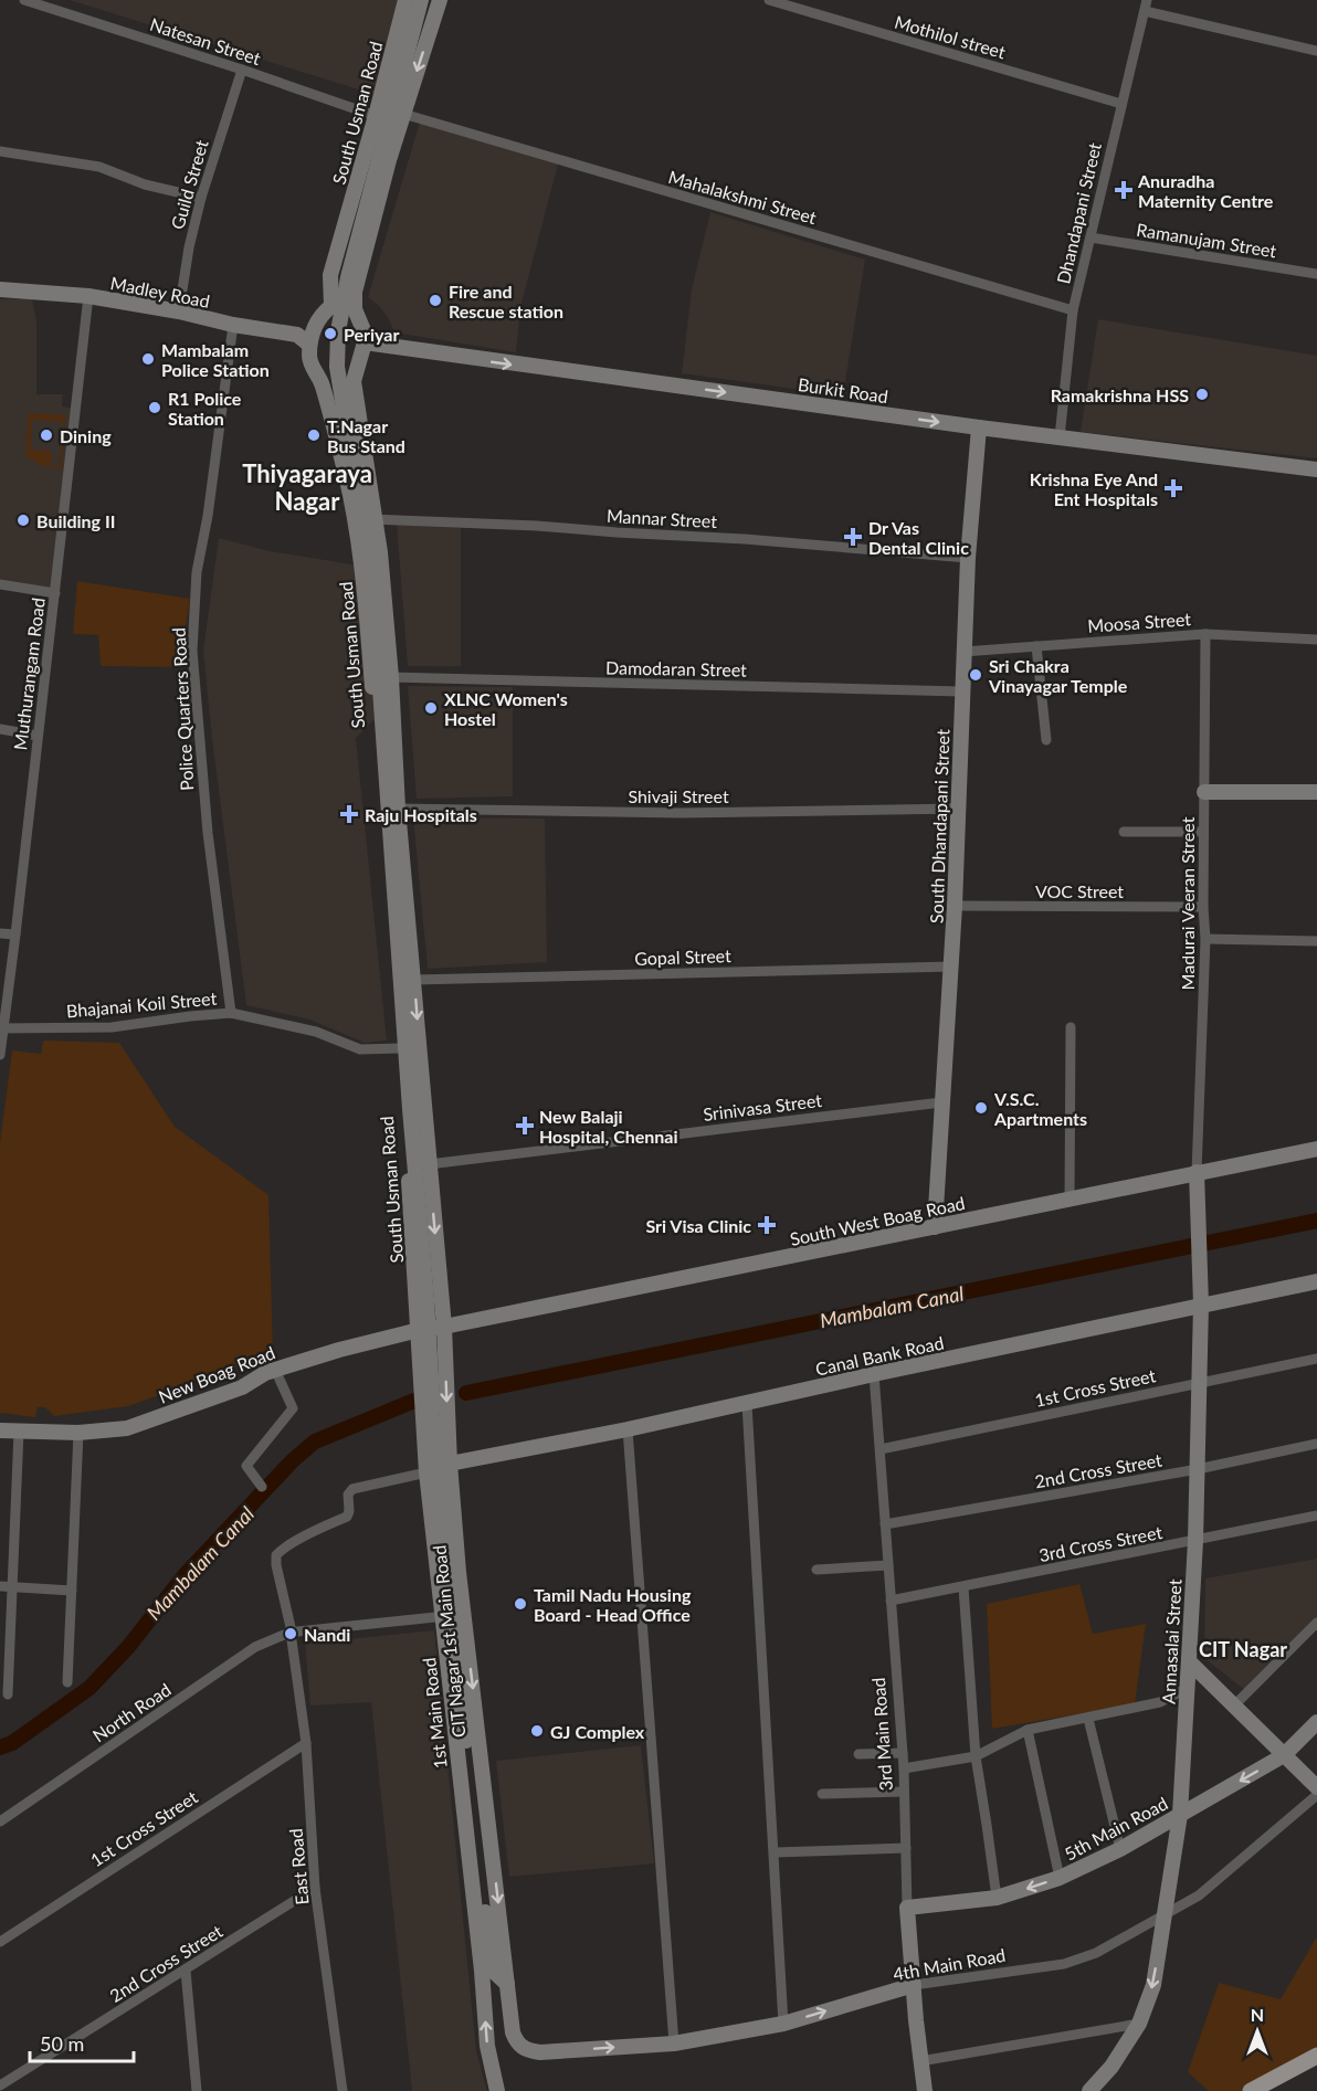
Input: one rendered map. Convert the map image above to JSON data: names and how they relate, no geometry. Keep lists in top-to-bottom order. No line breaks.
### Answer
{"streets":{"main road":["South Usman Road","Madley Road","Burkit Road","South Dhandapani Street","South West Boag Road","Canal Bank Road","New Boag Road","CIT Nagar 1st Main Road","Annasalai Street","1st Main Road","3rd Main Road","5th Main Road","4th Main Road"],"street":["Mothilol street","Natesan Street","Guild Street","Mahalakshmi Street","Dhandapani Street","Ramanujam Street","Mannar Street","Moosa Street","Damodaran Street","Muthurangam Road","Police Quarters Road","Shivaji Street","VOC Street","Madurai Veeran Street","Gopal Street","Bhajanai Koil Street","Srinivasa Street","1st Cross Street","2nd Cross Street","3rd Cross Street","North Road","East Road"]},"crossings":[["Mothilol street","Dhandapani Street"],["Natesan Street","South Usman Road"],["Natesan Street","Guild Street"],["South Usman Road","Madley Road"],["South Usman Road","Burkit Road"],["South Usman Road","Mannar Street"],["South Usman Road","Damodaran Street"],["South Usman Road","Shivaji Street"],["South Usman Road","Gopal Street"],["South Usman Road","Bhajanai Koil Street"],["South Usman Road","Srinivasa Street"],["South Usman Road","South West Boag Road"],["South Usman Road","New Boag Road"],["South Usman Road","CIT Nagar 1st Main Road"],["South Usman Road","1st Main Road"],["Guild Street","Madley Road"],["Mahalakshmi Street","Dhandapani Street"],["Dhandapani Street","Ramanujam Street"],["Dhandapani Street","Burkit Road"],["Madley Road","Burkit Road"],["Madley Road","Muthurangam Road"],["Madley Road","Police Quarters Road"],["Burkit Road","South Dhandapani Street"],["Mannar Street","South Dhandapani Street"],["Moosa Street","South Dhandapani Street"],["Moosa Street","Madurai Veeran Street"],["Damodaran Street","South Dhandapani Street"],["Muthurangam Road","Bhajanai Koil Street"],["Police Quarters Road","Bhajanai Koil Street"],["Shivaji Street","South Dhandapani Street"],["South Dhandapani Street","VOC Street"],["South Dhandapani Street","Gopal Street"],["South Dhandapani Street","Srinivasa Street"],["South Dhandapani Street","South West Boag Road"],["VOC Street","Madurai Veeran Street"],["Madurai Veeran Street","South West Boag Road"],["Madurai Veeran Street","Annasalai Street"],["South West Boag Road","New Boag Road"],["South West Boag Road","CIT Nagar 1st Main Road"],["South West Boag Road","Annasalai Street"],["Canal Bank Road","CIT Nagar 1st Main Road"],["Canal Bank Road","Annasalai Street"],["Canal Bank Road","3rd Main Road"],["New Boag Road","CIT Nagar 1st Main Road"],["New Boag Road","1st Main Road"],["1st Cross Street","Annasalai Street"],["1st Cross Street","3rd Main Road"],["1st Cross Street","East Road"],["2nd Cross Street","Annasalai Street"],["2nd Cross Street","3rd Main Road"],["2nd Cross Street","East Road"],["3rd Cross Street","Annasalai Street"],["3rd Cross Street","3rd Main Road"],["CIT Nagar 1st Main Road","North Road"],["CIT Nagar 1st Main Road","4th Main Road"],["Annasalai Street","5th Main Road"],["Annasalai Street","4th Main Road"],["North Road","1st Main Road"],["North Road","East Road"],["1st Main Road","East Road"],["3rd Main Road","5th Main Road"],["3rd Main Road","4th Main Road"]],"one_way":["Burkit Road","CIT Nagar 1st Main Road","5th Main Road"],"districts":["Thiyagaraya Nagar","CIT Nagar"],"water":["Mambalam Canal"],"places":{"health":["Anuradha Maternity Centre","Krishna Eye And Ent Hospitals","Dr Vas Dental Clinic","Raju Hospitals","New Balaji Hospital, Chennai","Sri Visa Clinic"],"other":["Fire and Rescue station","Periyar","Mambalam Police Station","Ramakrishna HSS","R1 Police Station","Dining","T.Nagar Bus Stand","Building II","Sri Chakra Vinayagar Temple","XLNC Women's Hostel","V.S.C. Apartments","Tamil Nadu Housing Board - Head Office","Nandi","GJ Complex"]},"scale_bar":"50 m","north":"top"}
